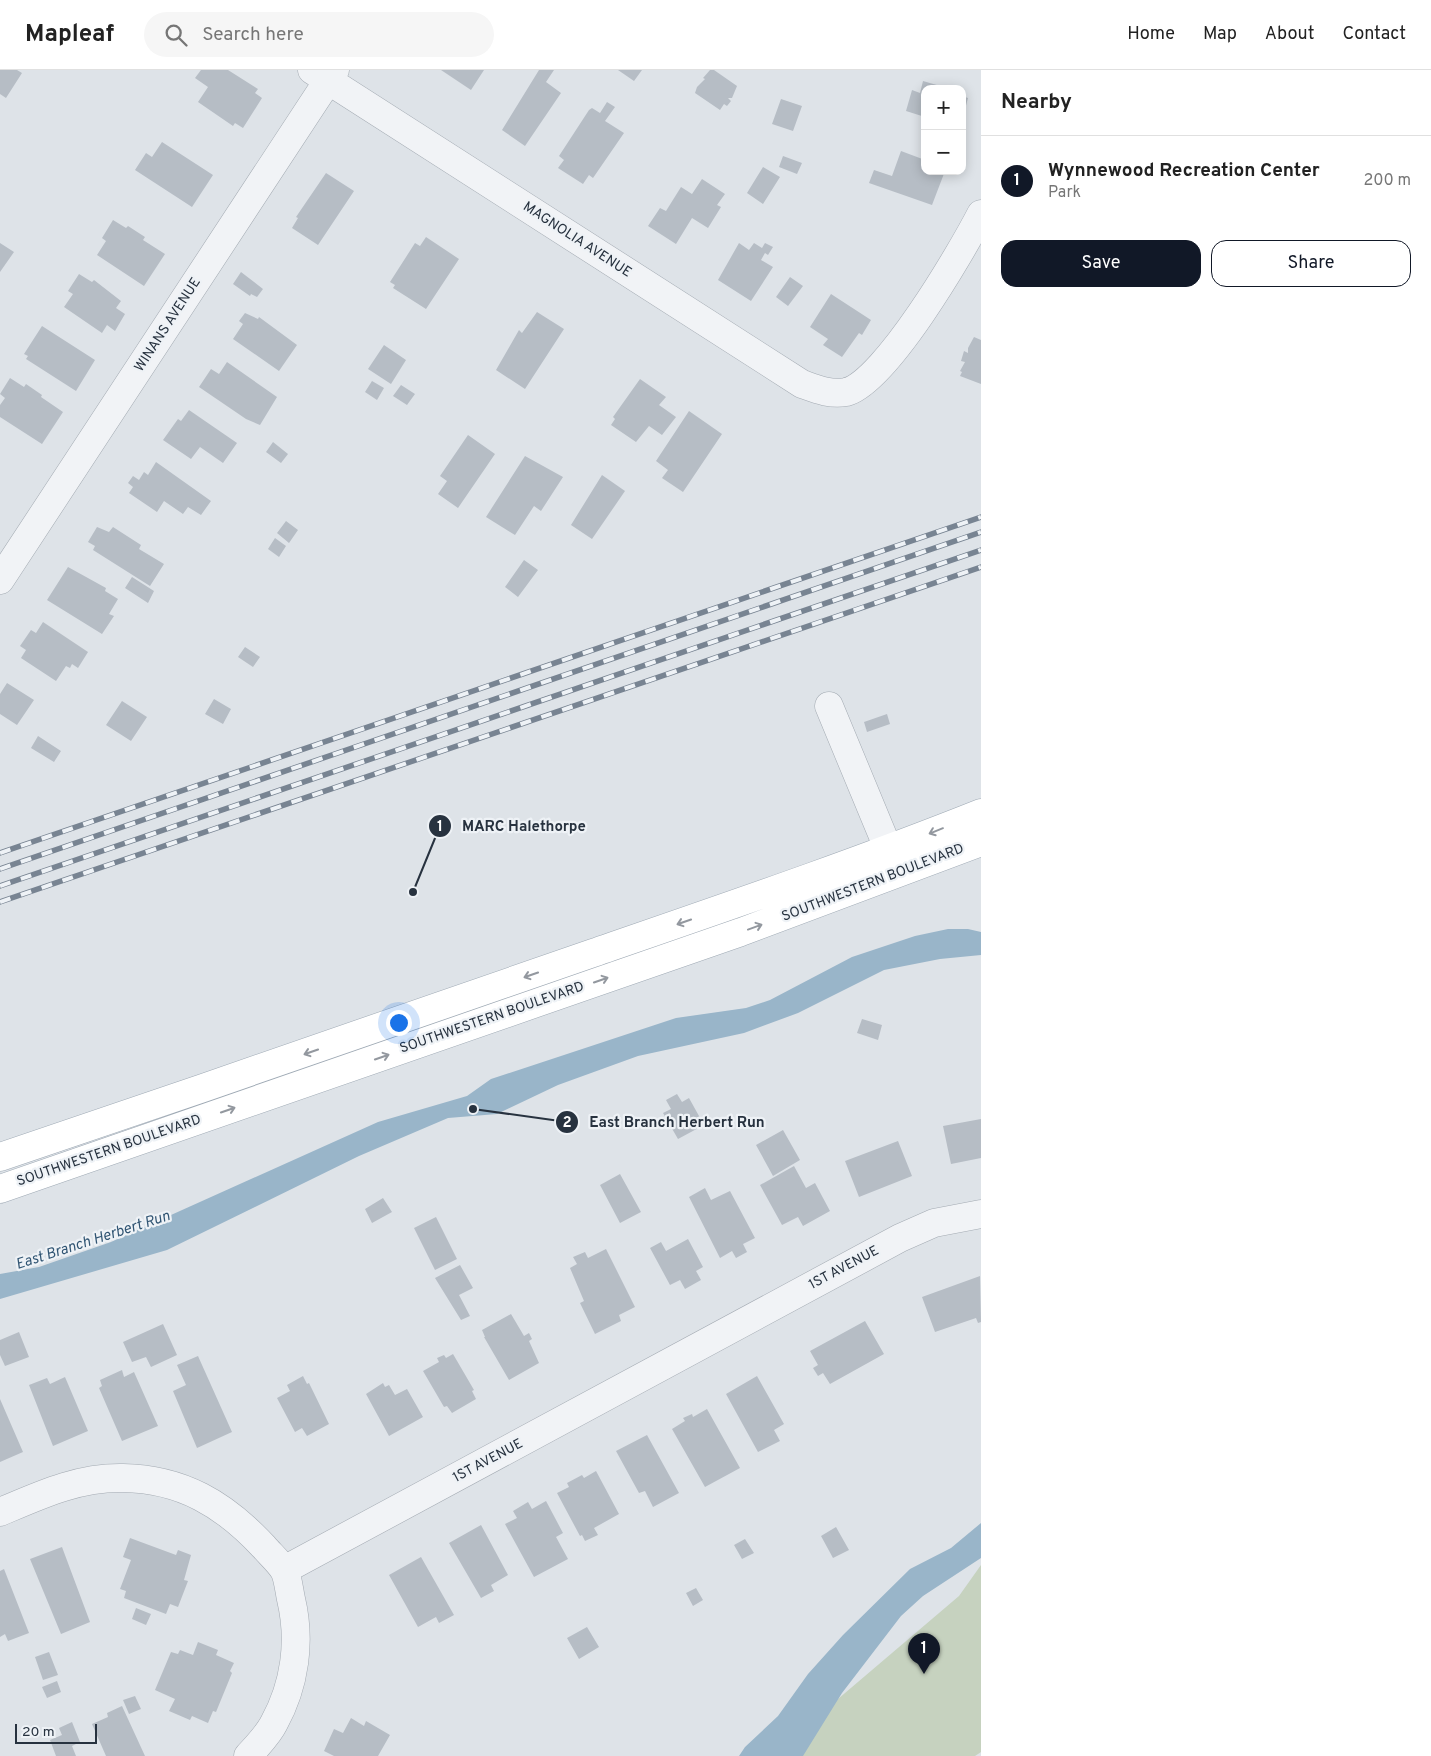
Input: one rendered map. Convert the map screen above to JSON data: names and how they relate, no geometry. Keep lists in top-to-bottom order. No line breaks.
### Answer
{"streets":{"main road":["SOUTHWESTERN BOULEVARD"],"street":["MAGNOLIA AVENUE","WINANS AVENUE","1ST AVENUE"]},"crossings":[["MAGNOLIA AVENUE","WINANS AVENUE"]],"water":["East Branch Herbert Run"],"places":["MARC Halethorpe","East Branch Herbert Run"],"scale_bar":"20 m","page":{"header":"Mapleaf","search":"Search here","nav":["Home","Map","About","Contact"],"heading":"Nearby","map_buttons":["+","−"],"list":[{"mark":"1","name":"Wynnewood Recreation Center","note":"Park","value":"200 m"}],"buttons":["Save","Share"],"pins":"1","scale":"20 m"}}
